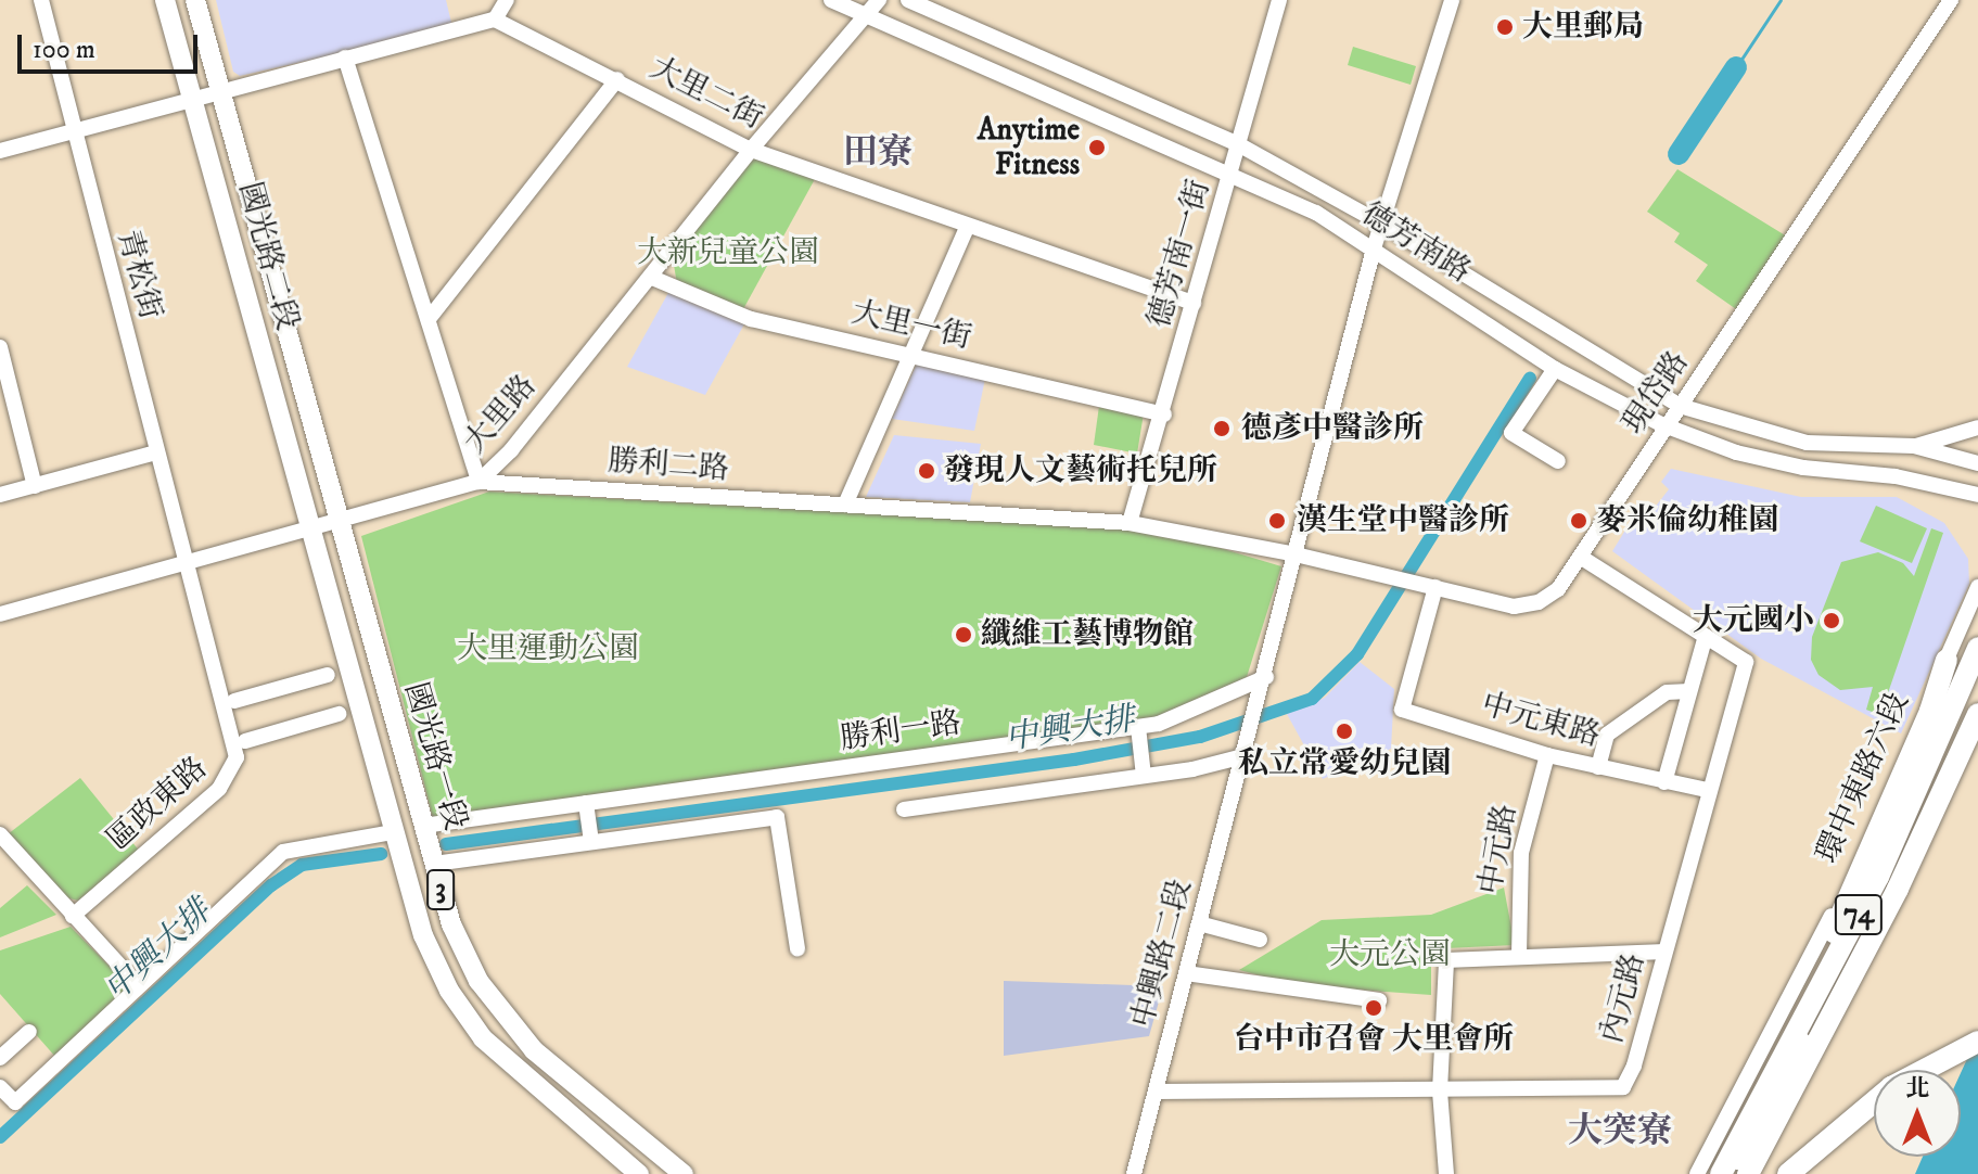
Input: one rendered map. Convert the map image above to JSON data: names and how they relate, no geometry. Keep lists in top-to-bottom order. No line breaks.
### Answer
{"streets":{"highway":["74"],"main road":["國光路二段","國光路一段","3"],"street":["大里二街","德芳南路","德芳南一街","青松街","大里一街","現岱路","大里路","勝利二路","中元東路","勝利一路","環中東路六段","區政東路","中元路","中興路二段","內元路"]},"crossings":[["大里二街","德芳南一街"],["大里二街","大里路"],["德芳南路","德芳南一街"],["德芳南路","現岱路"],["德芳南路","大里路"],["德芳南一街","大里一街"],["德芳南一街","勝利二路"],["國光路二段","大里路"],["國光路二段","國光路一段"],["青松街","大里路"],["青松街","區政東路"],["大里一街","大里路"],["現岱路","勝利二路"],["現岱路","中元東路"],["現岱路","內元路"],["大里路","勝利二路"],["大里路","國光路一段"],["大里路","區政東路"],["中元東路","中元路"],["中元東路","內元路"],["勝利一路","國光路一段"],["勝利一路","中興路二段"],["中興路二段","內元路"]],"districts":["田寮","大突寮"],"water":["中興大排"],"parks":["大新兒童公園","大里運動公園","大元公園"],"places":["大里郵局","Anytime Fitness","德彥中醫診所","發現人文藝術托兒所","漢生堂中醫診所","麥米倫幼稚園","大元國小","纖維工藝博物館","私立常愛幼兒園","台中市召會 大里會所"],"scale_bar":"100 m","north":"top"}
